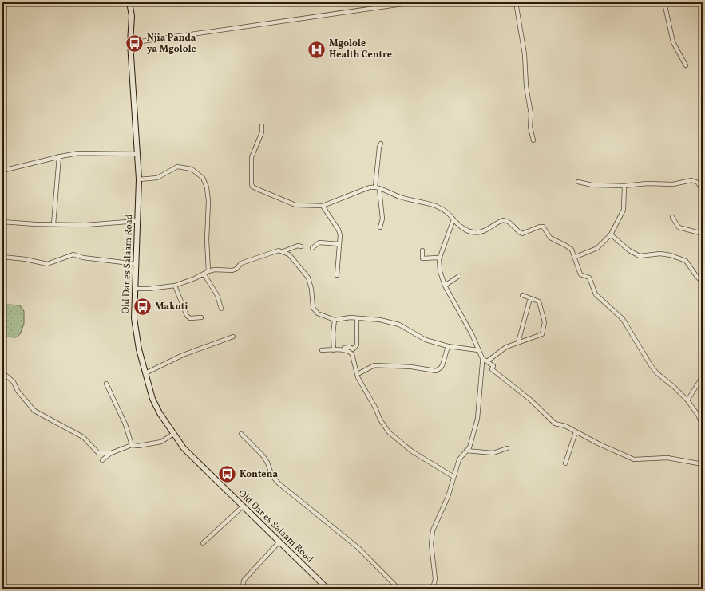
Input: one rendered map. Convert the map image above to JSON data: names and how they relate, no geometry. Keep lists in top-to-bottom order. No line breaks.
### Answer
{"streets":{"street":["Old Dar es Salaam Road"]},"places":{"bus stop":["Njia Panda ya Mgolole","Makuti","Kontena"],"hospital":["Mgolole Health Centre"]}}
